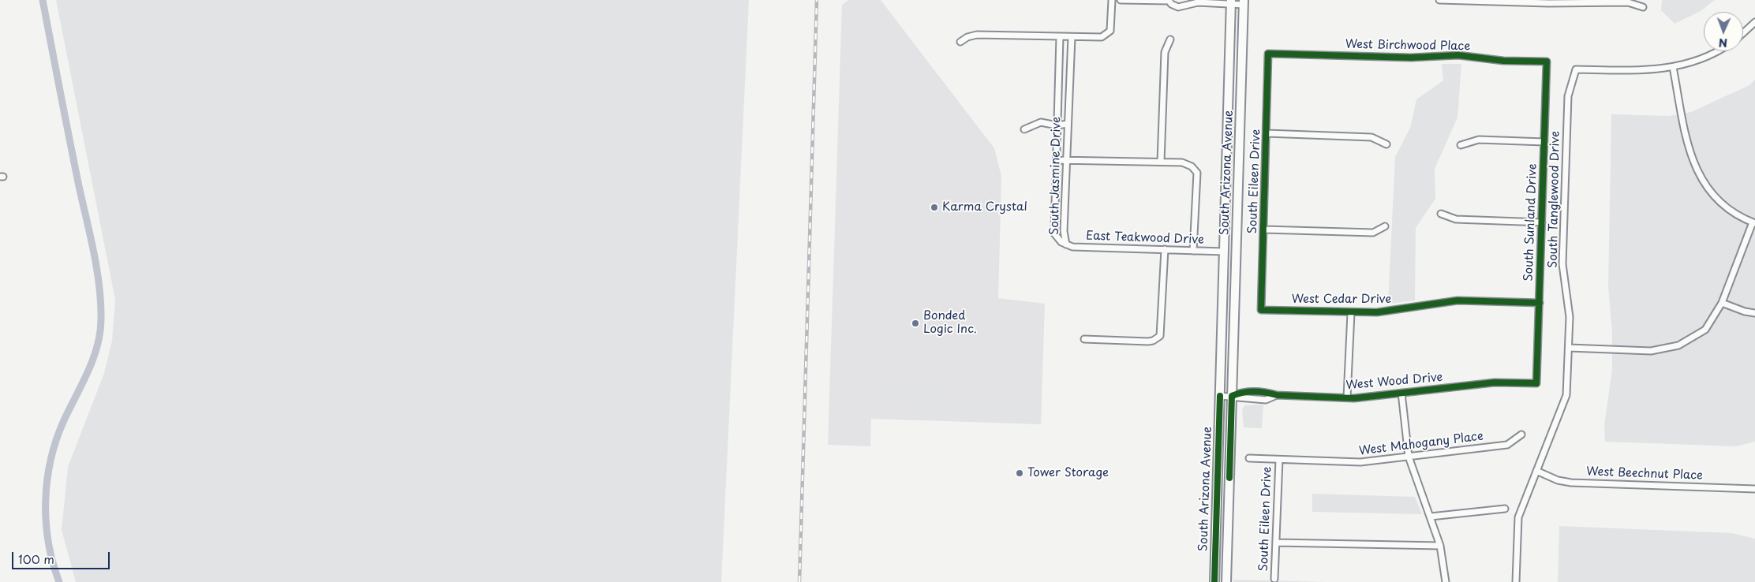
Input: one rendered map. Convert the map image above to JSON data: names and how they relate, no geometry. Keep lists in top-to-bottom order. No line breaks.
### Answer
{"streets":{"main road":["South Arizona Avenue"],"street":["West Birchwood Place","South Jasmine Drive","South Eileen Drive","South Tanglewood Drive","South Sunland Drive","East Teakwood Drive","West Cedar Drive","West Wood Drive","West Mahogany Place","West Beechnut Place"]},"crossings":[["West Birchwood Place","South Eileen Drive"],["West Birchwood Place","South Sunland Drive"],["South Arizona Avenue","East Teakwood Drive"],["South Arizona Avenue","West Wood Drive"],["South Jasmine Drive","East Teakwood Drive"],["South Eileen Drive","West Cedar Drive"],["South Eileen Drive","West Mahogany Place"],["South Tanglewood Drive","West Beechnut Place"],["South Sunland Drive","West Cedar Drive"],["South Sunland Drive","West Wood Drive"]],"places":["Karma Crystal","Bonded Logic Inc.","Tower Storage"],"scale_bar":"100 m","north":"bottom"}
